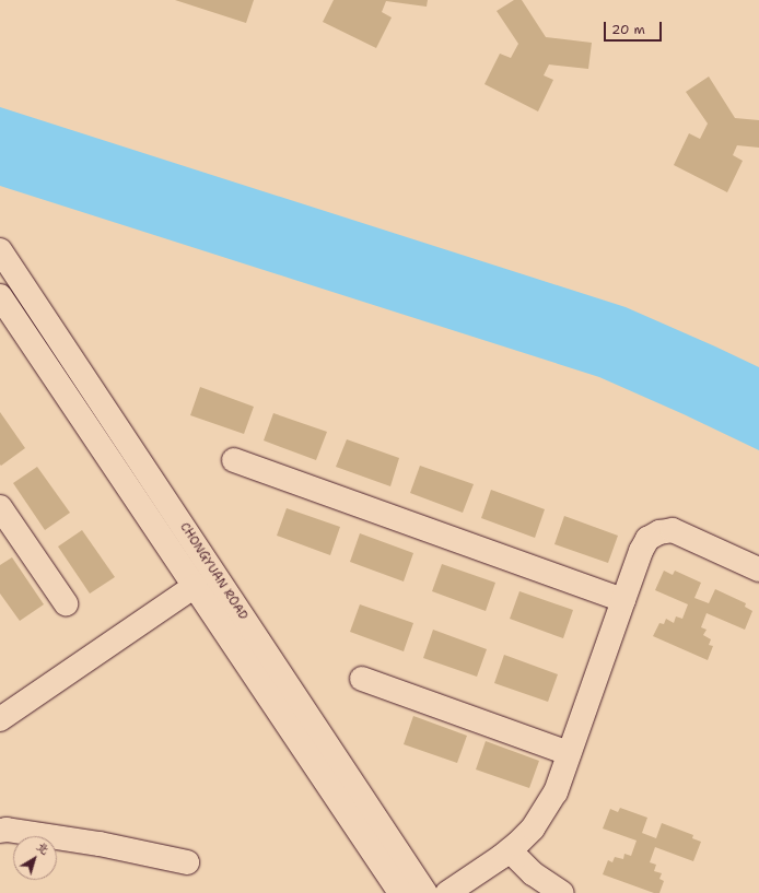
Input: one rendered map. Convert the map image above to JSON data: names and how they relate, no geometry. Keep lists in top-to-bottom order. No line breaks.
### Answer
{"streets":{"street":["CHONGYUAN ROAD"]},"scale_bar":"20 m","north":"top right"}
